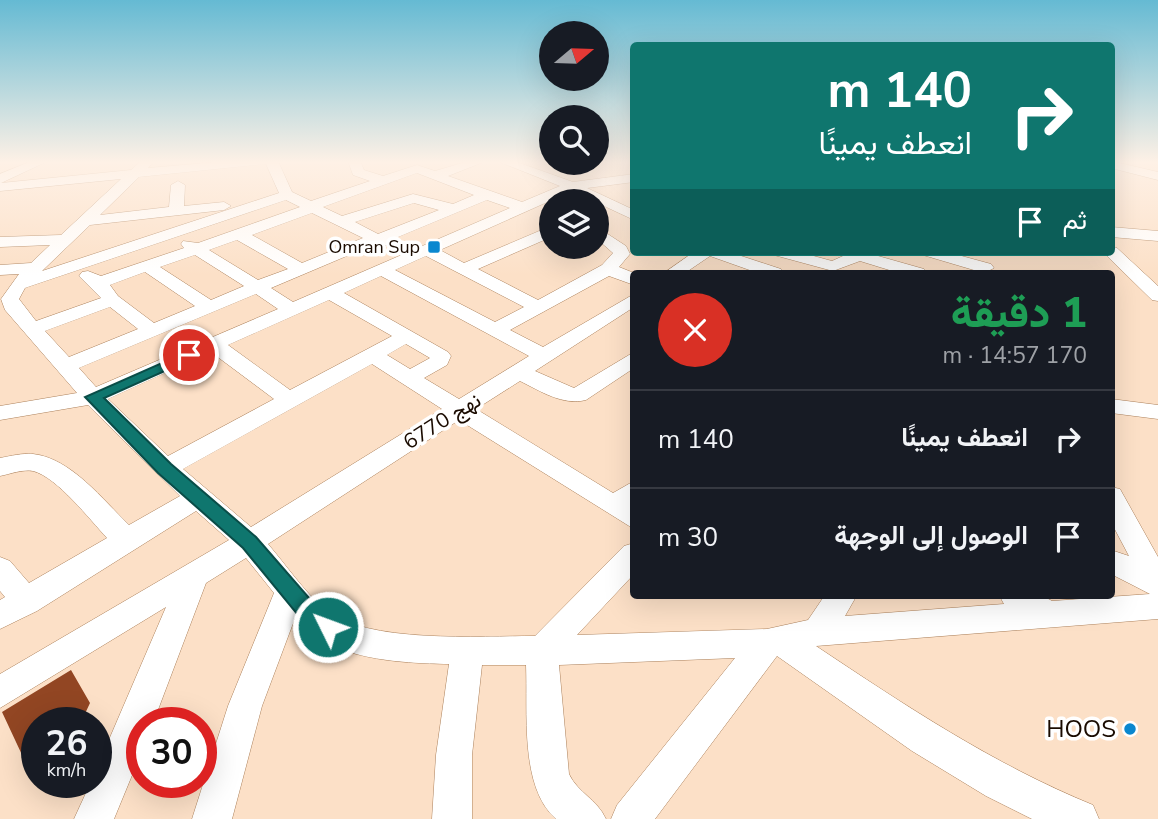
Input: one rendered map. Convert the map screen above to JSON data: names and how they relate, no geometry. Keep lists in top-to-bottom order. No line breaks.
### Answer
{"streets":{"street":["نهج 6770"]},"places":{"transit":["Omran Sup"],"other":["HOOS"]},"north":"right","page":{"turn":["140 m","انعطف يمينًا"],"then":"ثم","heading":["1 دقيقة","170 m · 14:57"],"list":[{"name":"انعطف يمينًا","value":"140 m"},{"name":"الوصول إلى الوجهة","value":"30 m"}],"speed":"26 km/h","limit":"30"}}
